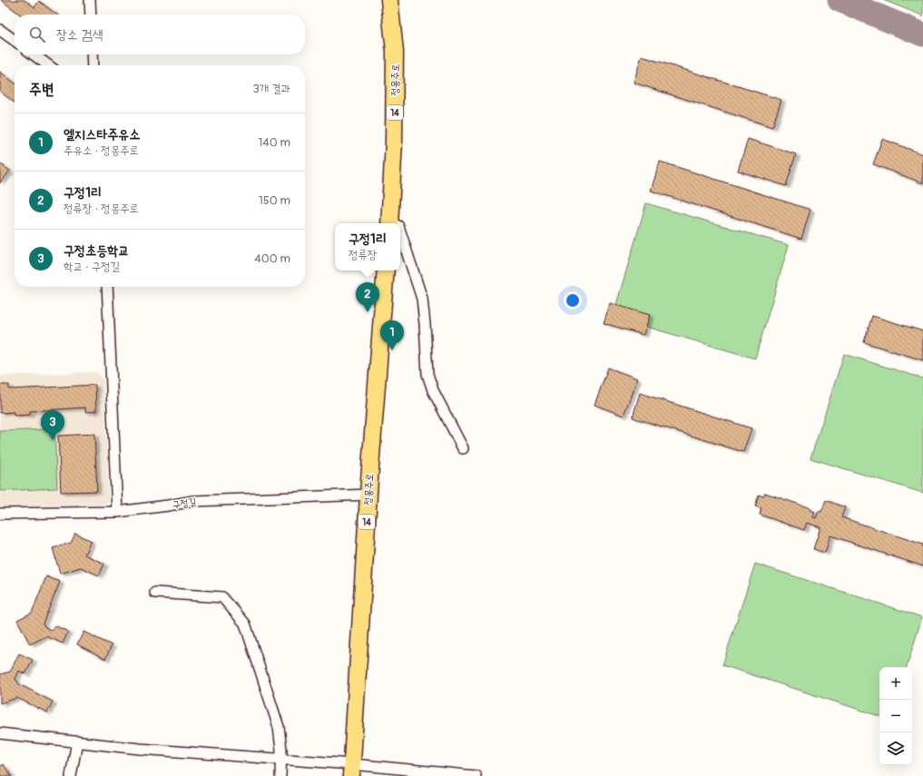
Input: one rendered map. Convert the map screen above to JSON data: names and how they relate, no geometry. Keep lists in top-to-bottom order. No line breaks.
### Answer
{"streets":{"main road":["정몽주로","14"],"street":["구정길"]},"crossings":[["정몽주로","구정길"]],"page":{"search":"장소 검색","heading":["주변","3개 결과"],"list":[{"mark":"1","name":"엘지스타주유소","note":"주유소 · 정몽주로","value":"140 m"},{"mark":"2","name":"구정1리","note":"정류장 · 정몽주로","value":"150 m"},{"mark":"3","name":"구정초등학교","note":"학교 · 구정길","value":"400 m"}],"popup":["구정1리","정류장"],"pins":["2","1","3"],"map_buttons":["+","−"]}}
